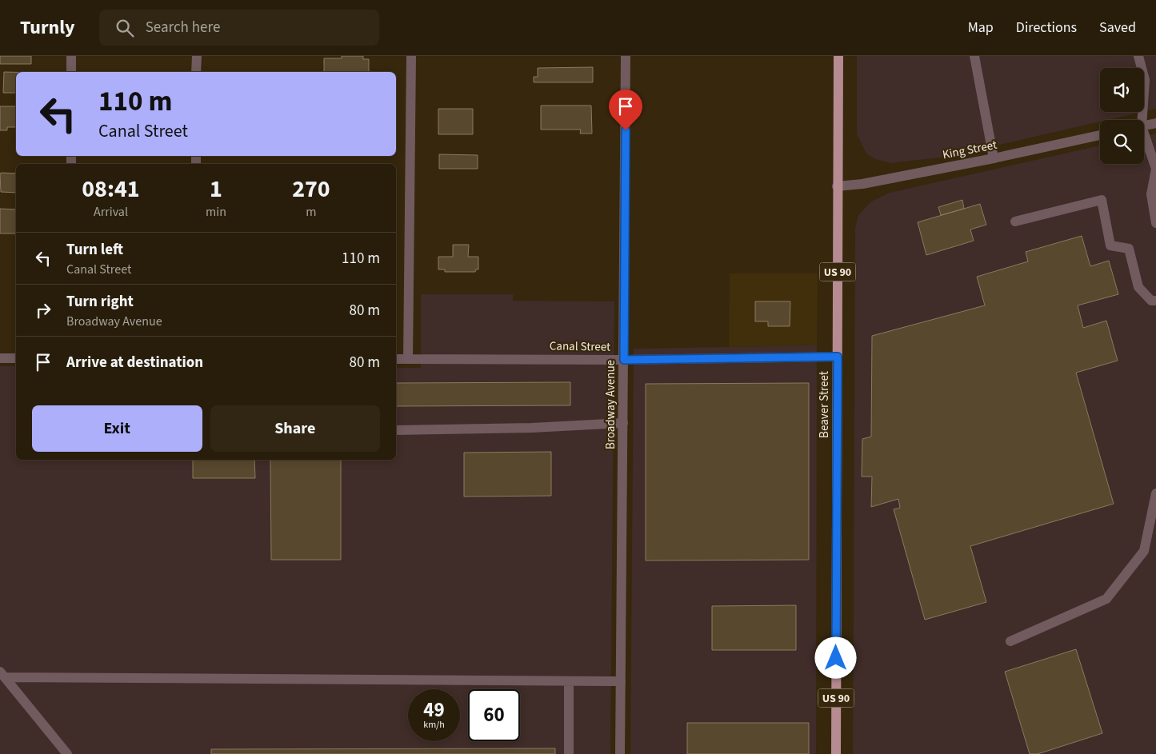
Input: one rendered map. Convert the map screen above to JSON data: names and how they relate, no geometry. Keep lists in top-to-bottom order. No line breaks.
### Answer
{"streets":{"main road":["US 90","Beaver Street"],"street":["King Street","Canal Street","Broadway Avenue"]},"crossings":[["King Street","Beaver Street"],["Canal Street","Broadway Avenue"],["Canal Street","Beaver Street"]],"page":{"header":"Turnly","search":"Search here","nav":["Map","Directions","Saved"],"turn":["110 m","Canal Street"],"eta":["08:41","Arrival","1","min","270","m"],"list":[{"name":"Turn left","note":"Canal Street","value":"110 m"},{"name":"Turn right","note":"Broadway Avenue","value":"80 m"},{"name":"Arrive at destination","value":"80 m"}],"buttons":["Exit","Share"],"speed":"49 km/h","limit":"60"}}
